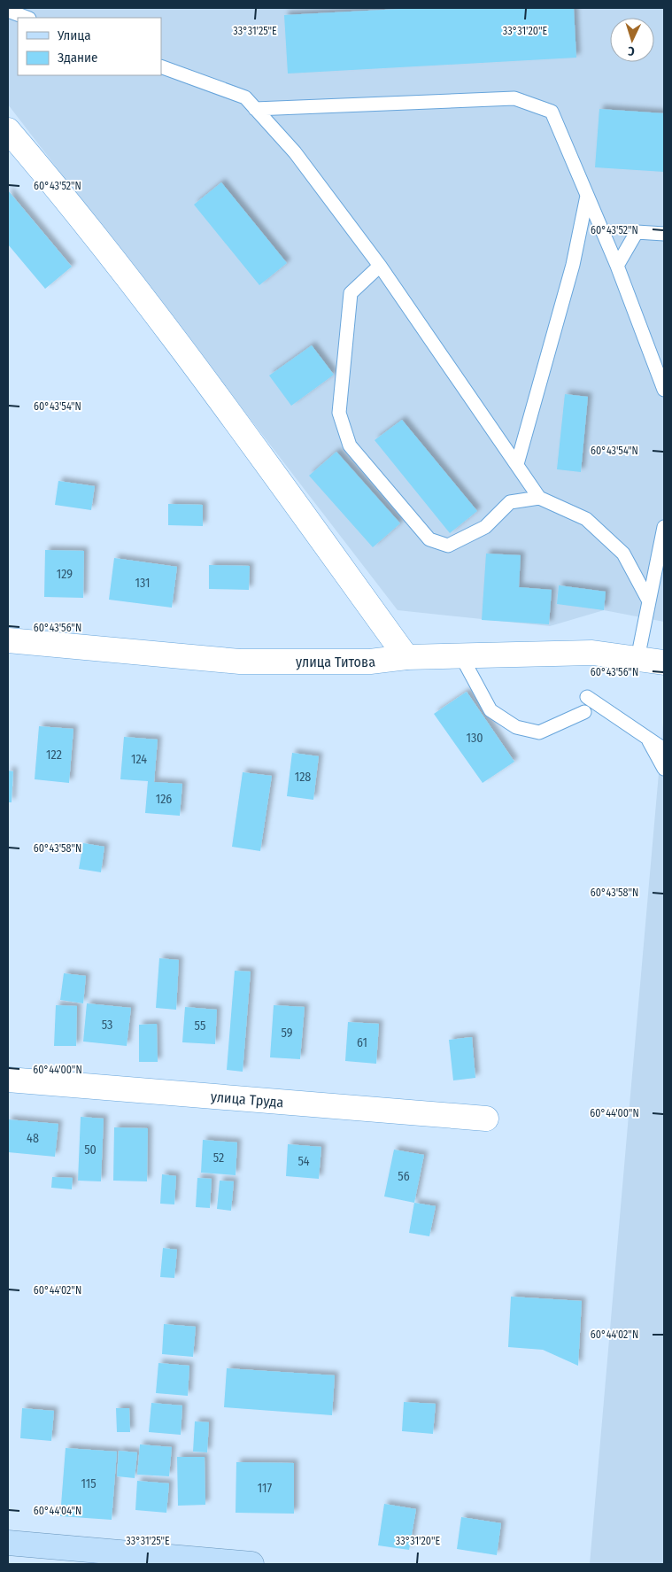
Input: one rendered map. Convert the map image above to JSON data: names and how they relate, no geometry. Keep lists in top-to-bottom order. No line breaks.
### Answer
{"streets":{"street":["улица Титова","улица Труда"]},"house_numbers":["129","131","130","122","124","128","126","53","55","59","61","48","50","52","54","56","115","117"],"legend":["Улица","Здание"],"north":"bottom","coordinates":["33°31'25\"E","33°31'20\"E","60°43'52\"N","60°43'54\"N","60°43'56\"N","60°43'58\"N","60°44'00\"N","60°44'02\"N","60°44'04\"N"]}
